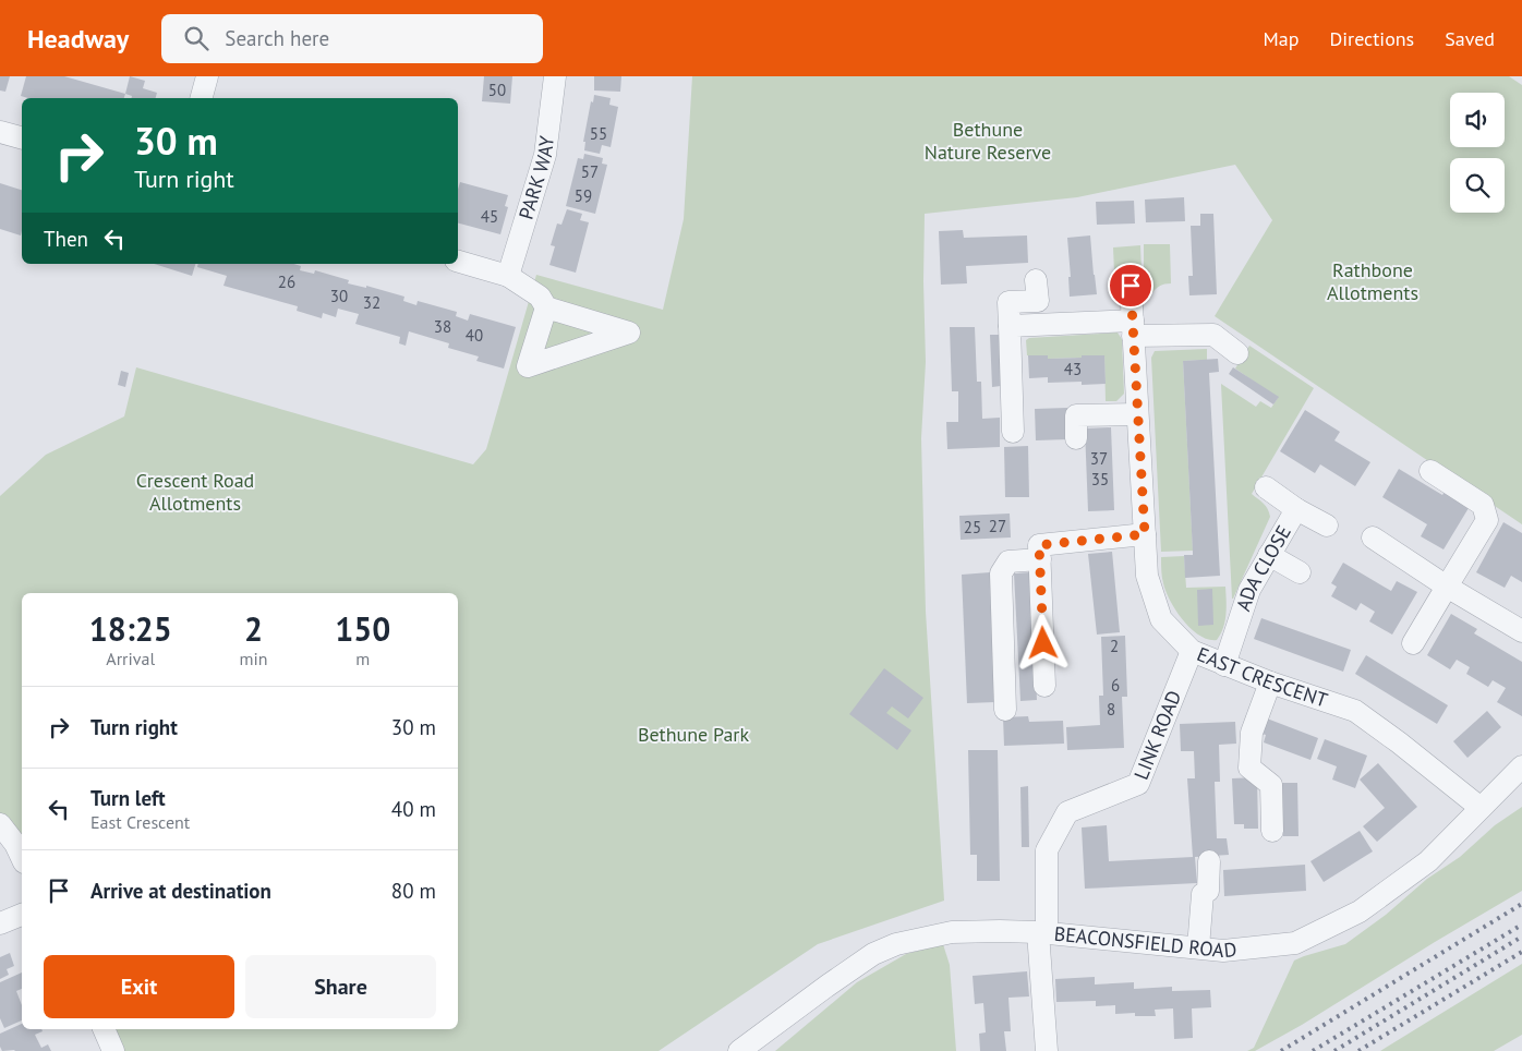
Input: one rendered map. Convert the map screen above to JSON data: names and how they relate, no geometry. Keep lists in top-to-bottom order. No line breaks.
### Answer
{"streets":{"street":["PARK WAY","ADA CLOSE","EAST CRESCENT","LINK ROAD","BEACONSFIELD ROAD"]},"crossings":[["ADA CLOSE","EAST CRESCENT"],["EAST CRESCENT","LINK ROAD"],["EAST CRESCENT","BEACONSFIELD ROAD"],["LINK ROAD","BEACONSFIELD ROAD"]],"parks":["Bethune Nature Reserve","Rathbone Allotments","Crescent Road Allotments","Bethune Park"],"house_numbers":["50","55","57","59","45","26","30","32","38","40","43","37","35","27","25","2","6","8"],"page":{"header":"Headway","search":"Search here","nav":["Map","Directions","Saved"],"turn":["30 m","Turn right"],"then":"Then","eta":["18:25","Arrival","2","min","150","m"],"list":[{"name":"Turn right","value":"30 m"},{"name":"Turn left","note":"East Crescent","value":"40 m"},{"name":"Arrive at destination","value":"80 m"}],"buttons":["Exit","Share"]}}
